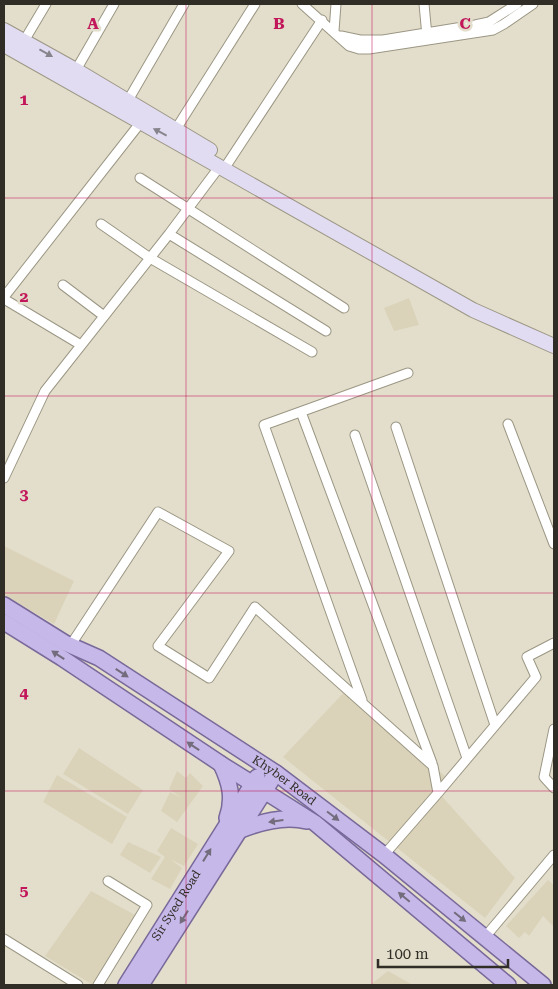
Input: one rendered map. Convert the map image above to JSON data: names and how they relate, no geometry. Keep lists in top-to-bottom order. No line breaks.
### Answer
{"streets":{"main road":["Khyber Road","Sir Syed Road"]},"scale_bar":"100 m","grid":{"columns":["A","B","C"],"rows":["1","2","3","4","5"]}}
